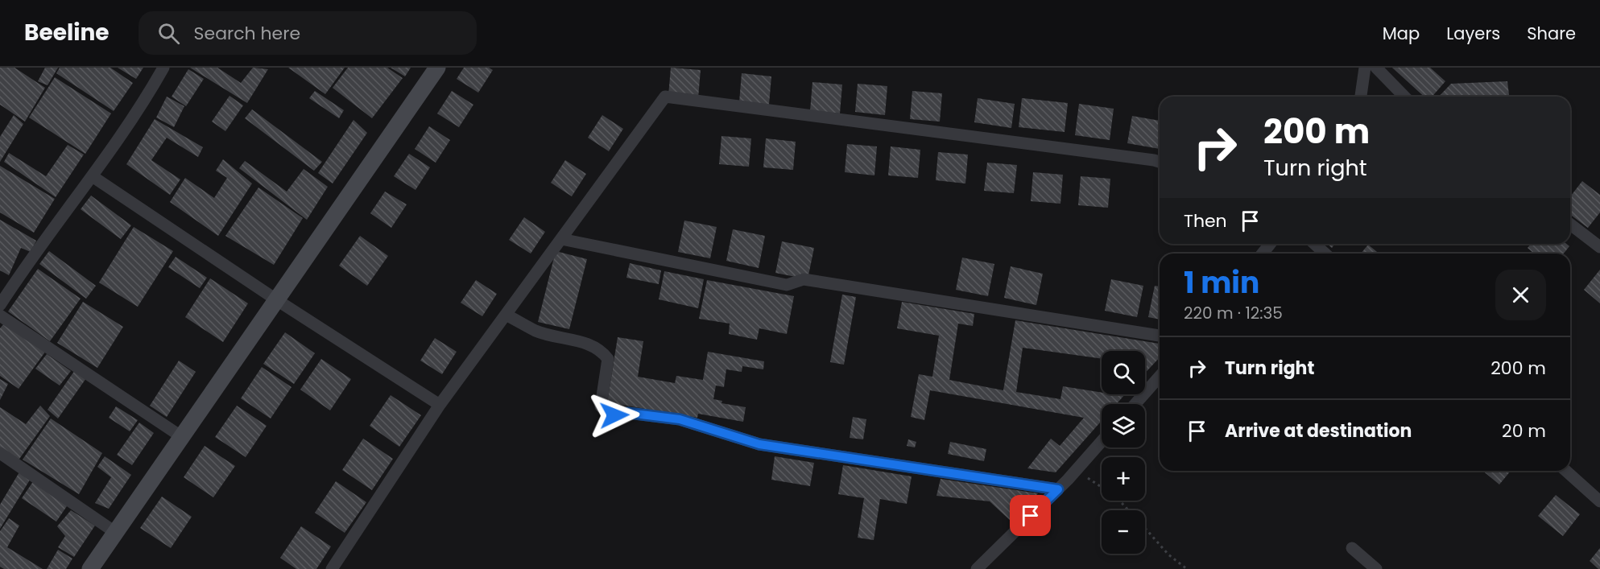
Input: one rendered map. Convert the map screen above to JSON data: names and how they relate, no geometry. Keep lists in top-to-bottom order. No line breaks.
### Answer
{"page":{"header":"Beeline","search":"Search here","nav":["Map","Layers","Share"],"turn":["200 m","Turn right"],"then":"Then","heading":["1 min","220 m · 12:35"],"list":[{"name":"Turn right","value":"200 m"},{"name":"Arrive at destination","value":"20 m"}],"map_buttons":["+","−"]}}
